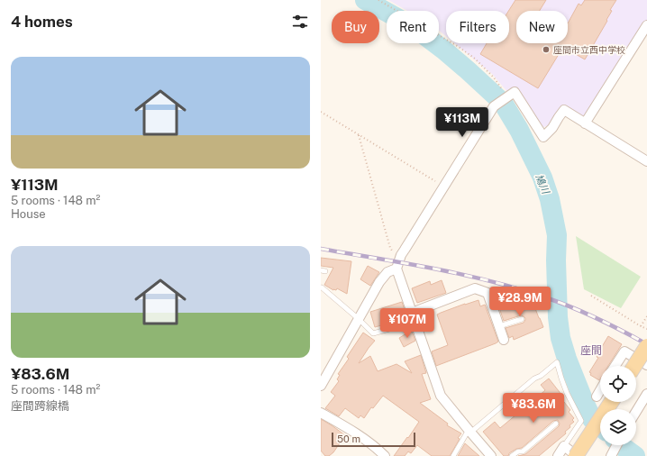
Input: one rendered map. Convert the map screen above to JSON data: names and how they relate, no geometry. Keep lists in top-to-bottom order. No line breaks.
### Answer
{"districts":["座間"],"water":["鳩川"],"places":["座間市立西中学校"],"scale_bar":"50 m","page":{"heading":"4 homes","chip":["Buy","Rent","Filters","New"],"list":[{"name":"¥113M","note":"5 rooms · 148 m² · House"},{"name":"¥83.6M","note":"5 rooms · 148 m² · 座間跨線橋"}],"price":["¥113M","¥28.9M","¥107M","¥83.6M"],"scale":"50 m"}}
